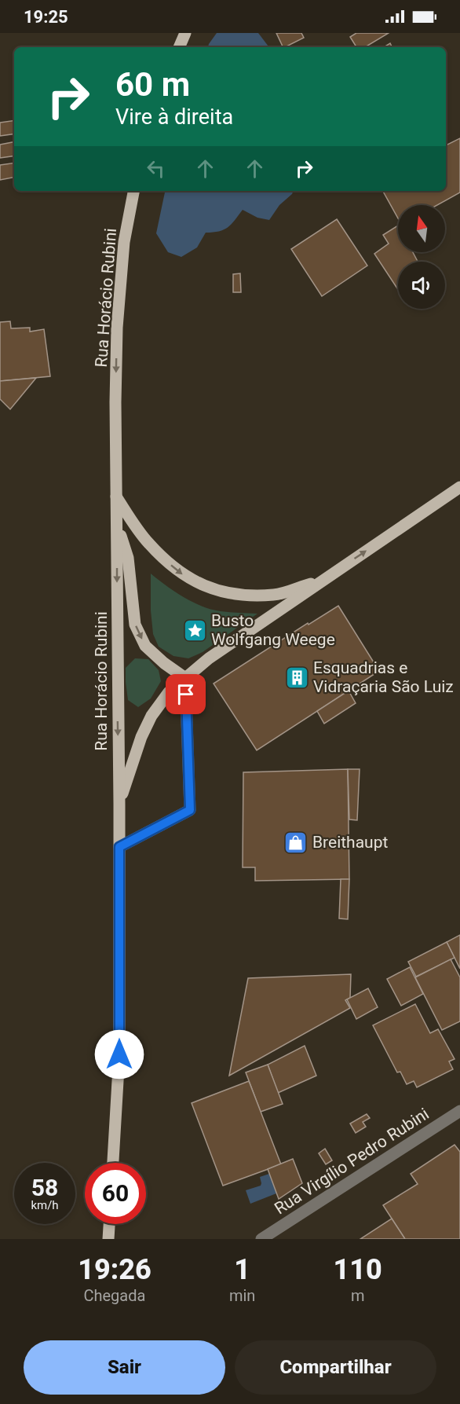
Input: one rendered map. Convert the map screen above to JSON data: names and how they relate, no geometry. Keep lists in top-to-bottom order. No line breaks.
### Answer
{"streets":{"main road":["Rua Horácio Rubini"],"street":["Rua Virgílio Pedro Rubini"]},"one_way":["Rua Horácio Rubini"],"places":{"place":["Busto Wolfgang Weege"],"building":["Esquadrias e Vidraçaria São Luiz"],"shop":["Breithaupt"]},"north":"top","page":{"status":"19:25","turn":["60 m","Vire à direita"],"speed":"58 km/h","limit":"60","eta":["19:26","Chegada","1","min","110","m"],"buttons":["Sair","Compartilhar"]}}
